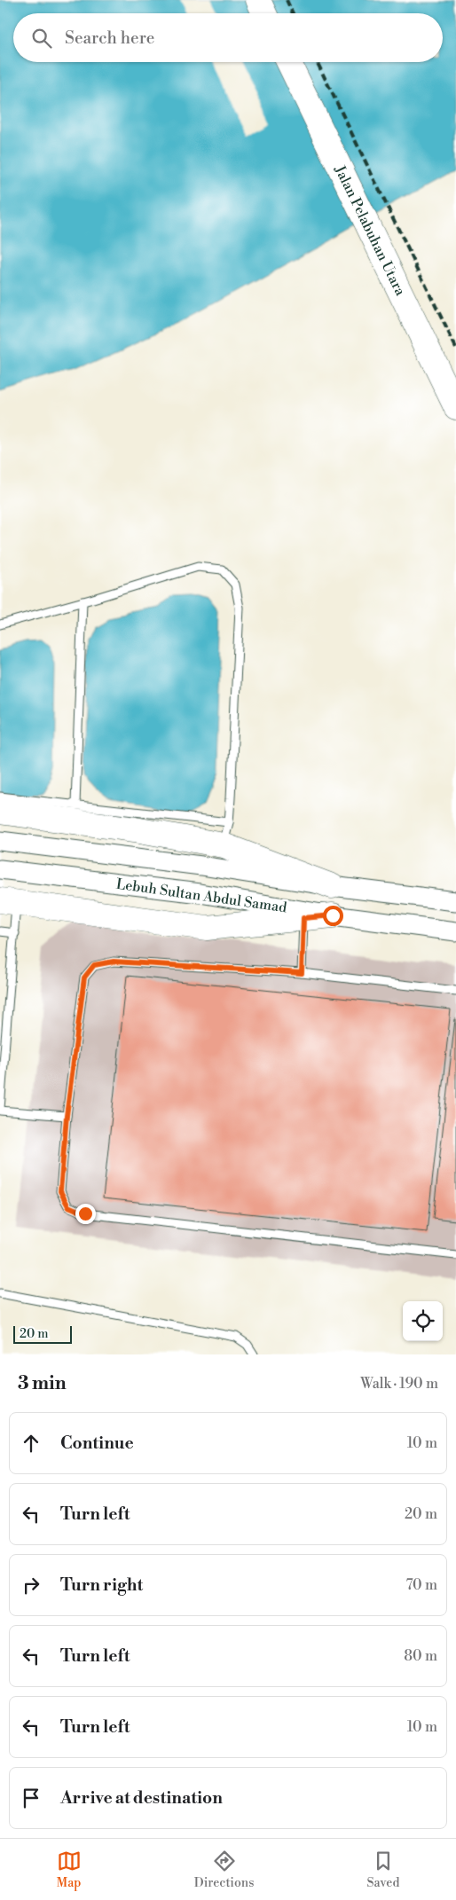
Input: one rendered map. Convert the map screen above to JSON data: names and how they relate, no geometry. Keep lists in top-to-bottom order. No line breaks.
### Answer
{"streets":{"main road":["Jalan Pelabuhan Utara"],"street":["Lebuh Sultan Abdul Samad"]},"scale_bar":"20 m","page":{"search":"Search here","scale":"20 m","heading":["3 min","Walk · 190 m"],"list":[["Continue","10 m"],["Turn left","20 m"],["Turn right","70 m"],["Turn left","80 m"],["Turn left","10 m"],"Arrive at destination"],"nav":["Map","Directions","Saved"]}}
